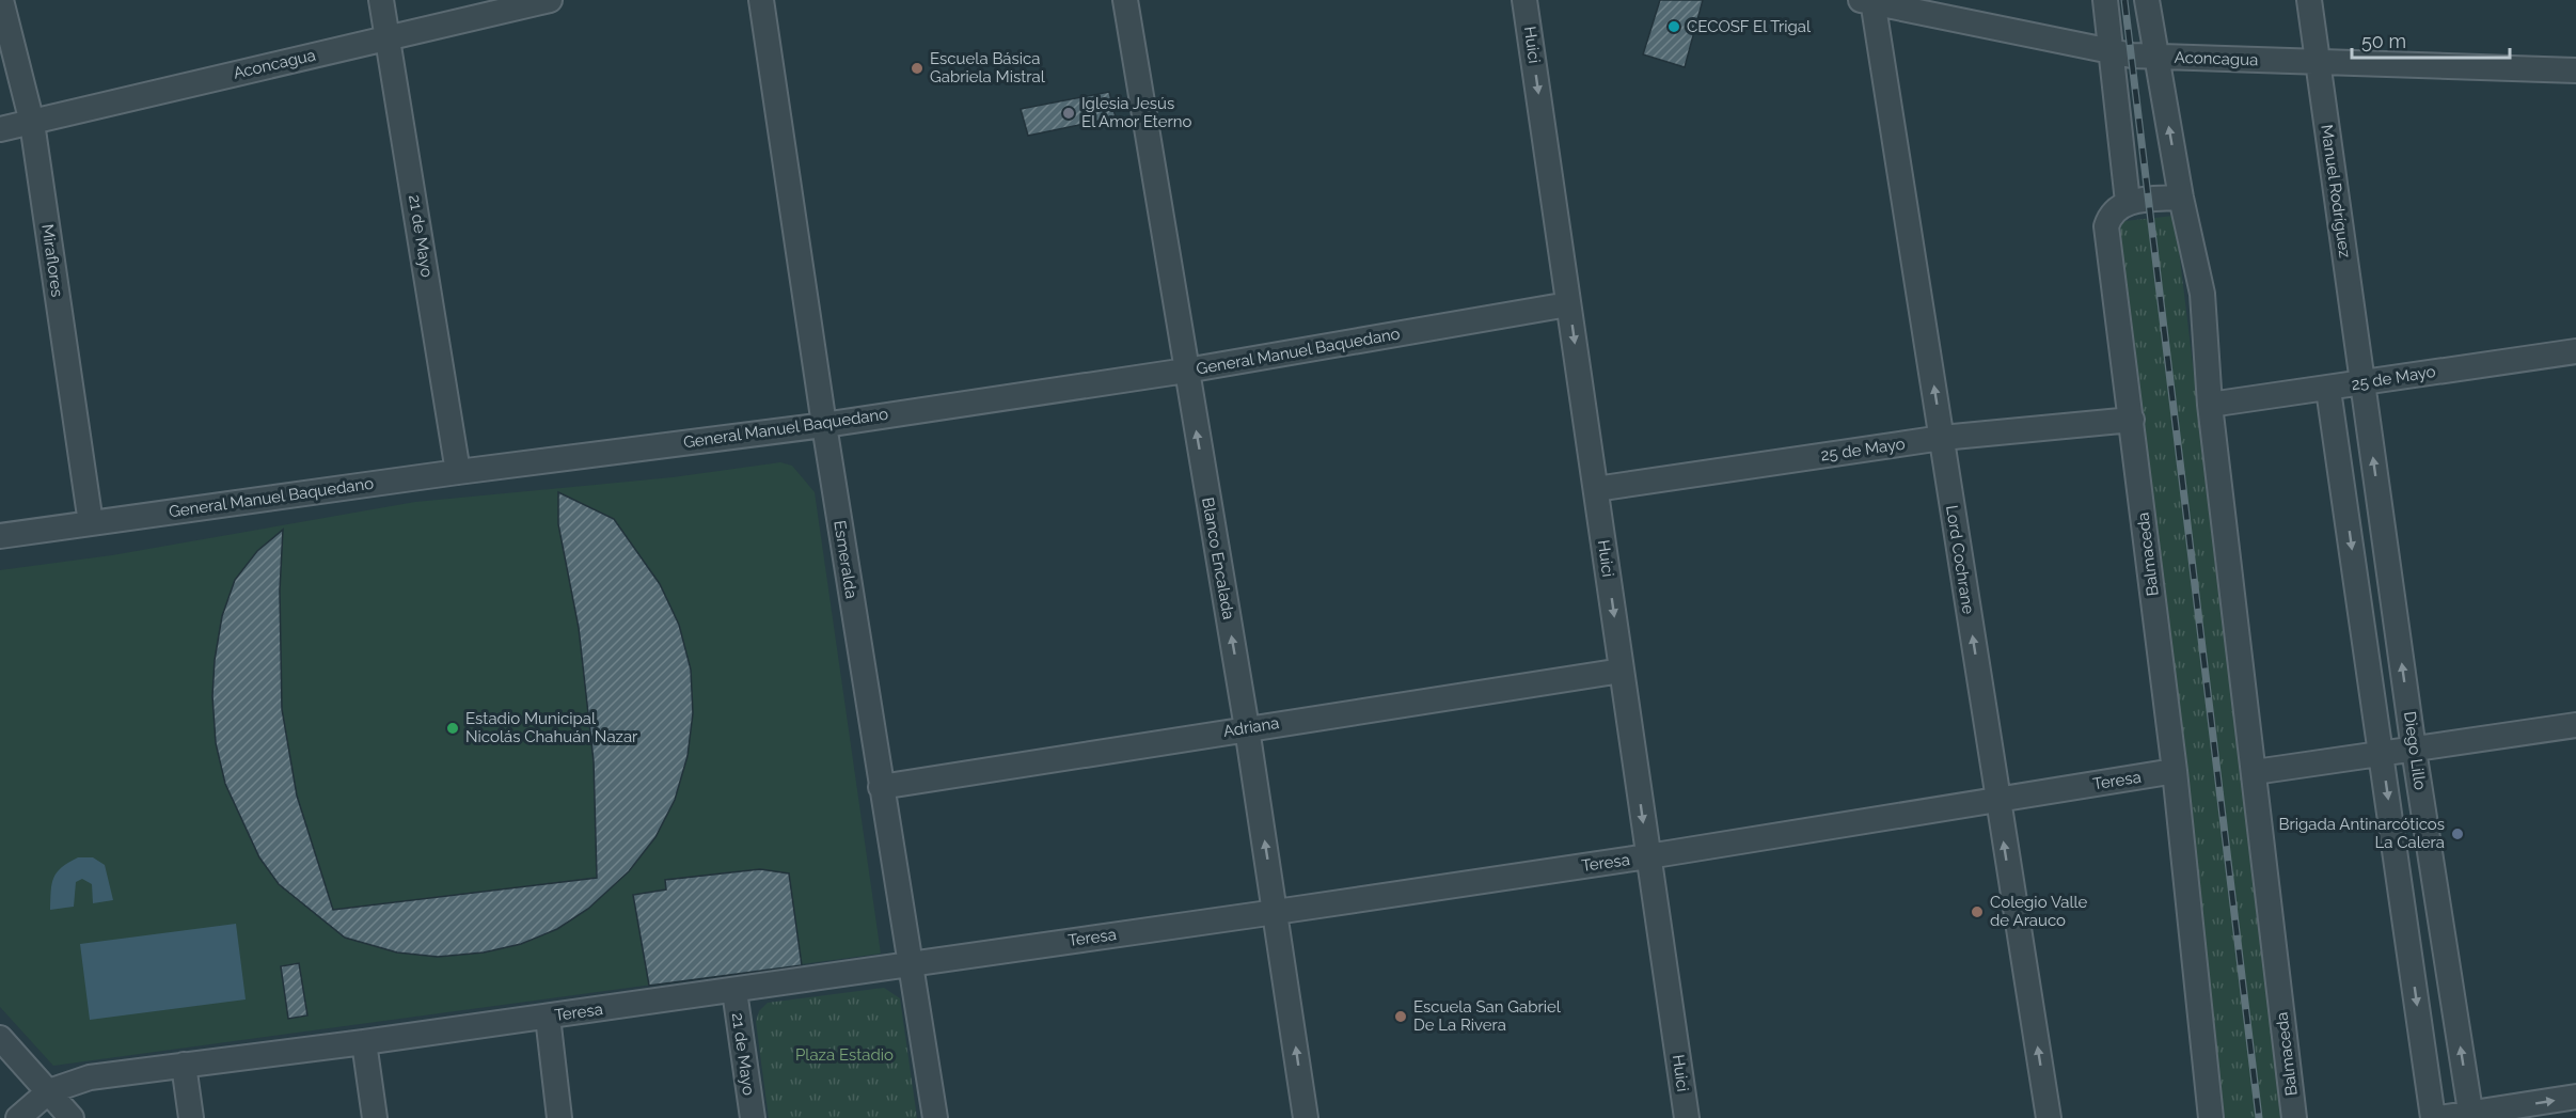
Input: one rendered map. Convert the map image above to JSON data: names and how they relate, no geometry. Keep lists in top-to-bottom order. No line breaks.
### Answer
{"streets":{"street":["Huici","Aconcagua","Manuel Rodríguez","21 de Mayo","Miraflores","General Manuel Baquedano","25 de Mayo","Balmaceda","Blanco Encalada","Esmeralda","Lord Cochrane","Adriana","Diego Lillo","Teresa"]},"crossings":[["Huici","General Manuel Baquedano"],["Huici","25 de Mayo"],["Huici","Adriana"],["Huici","Teresa"],["Aconcagua","Manuel Rodríguez"],["Aconcagua","21 de Mayo"],["Aconcagua","Miraflores"],["Aconcagua","Balmaceda"],["Aconcagua","Lord Cochrane"],["Manuel Rodríguez","25 de Mayo"],["Manuel Rodríguez","Diego Lillo"],["21 de Mayo","General Manuel Baquedano"],["21 de Mayo","Teresa"],["Miraflores","General Manuel Baquedano"],["General Manuel Baquedano","Blanco Encalada"],["General Manuel Baquedano","Esmeralda"],["25 de Mayo","Balmaceda"],["25 de Mayo","Lord Cochrane"],["25 de Mayo","Diego Lillo"],["Balmaceda","Teresa"],["Blanco Encalada","Adriana"],["Blanco Encalada","Teresa"],["Esmeralda","Adriana"],["Esmeralda","Teresa"],["Lord Cochrane","Teresa"]],"one_way":["Huici","Blanco Encalada","Lord Cochrane"],"parks":["Plaza Estadio"],"places":["CECOSF El Trigal","Escuela Básica Gabriela Mistral","Iglesia Jesús El Amor Eterno","Estadio Municipal Nicolás Chahuán Nazar","Brigada Antinarcóticos La Calera","Colegio Valle de Arauco","Escuela San Gabriel De La Rivera"],"scale_bar":"50 m"}
